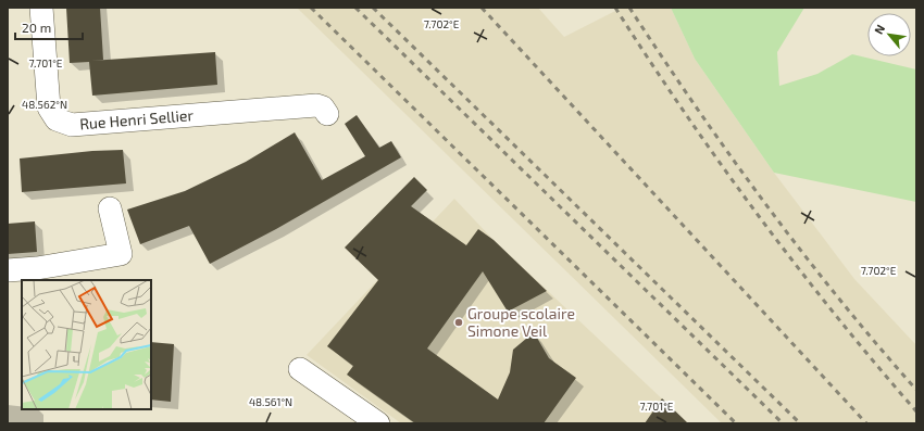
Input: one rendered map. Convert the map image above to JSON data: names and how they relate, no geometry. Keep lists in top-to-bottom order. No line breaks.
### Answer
{"streets":{"street":["Rue Henri Sellier"]},"places":["Groupe scolaire Simone Veil"],"scale_bar":"20 m","north":"top left","coordinates":["7.702°E","7.701°E","48.562°N","48.561°N"]}
